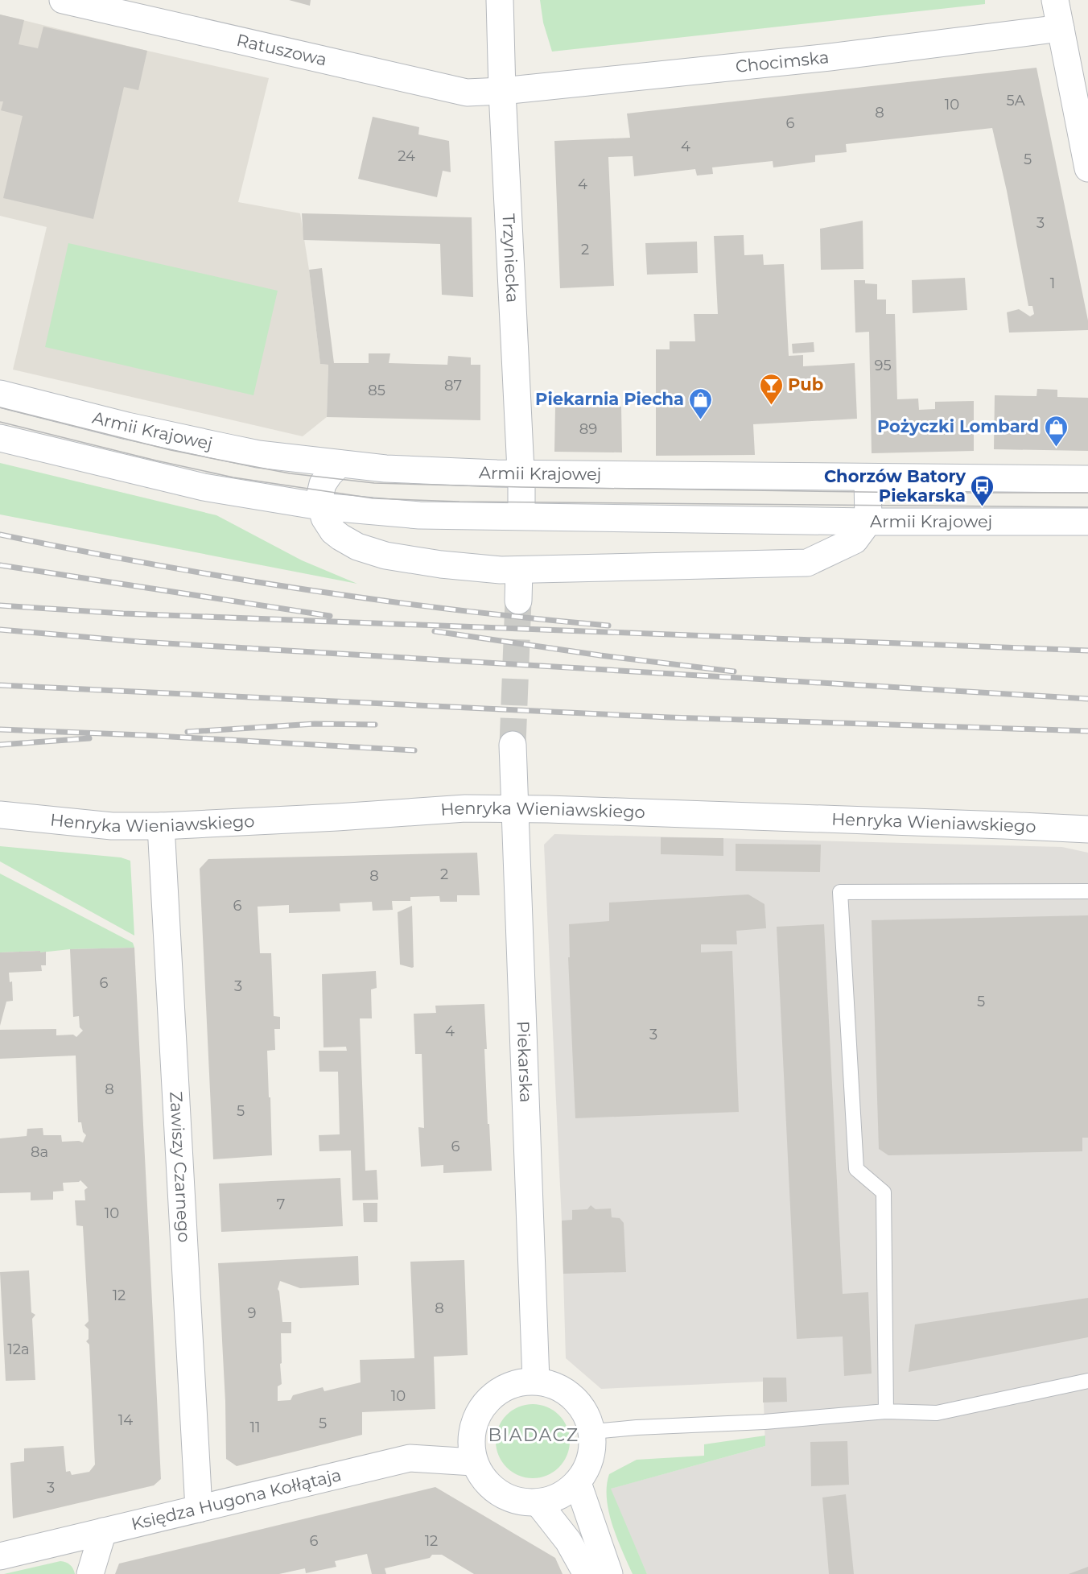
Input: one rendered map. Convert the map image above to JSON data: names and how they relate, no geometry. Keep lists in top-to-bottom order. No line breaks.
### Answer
{"streets":{"street":["Ratuszowa","Chocimska","Trzyniecka","Armii Krajowej","Henryka Wieniawskiego","Piekarska","Zawiszy Czarnego","Księdza Hugona Kołłątaja"]},"crossings":[["Ratuszowa","Chocimska"],["Ratuszowa","Trzyniecka"],["Chocimska","Trzyniecka"],["Trzyniecka","Armii Krajowej"],["Henryka Wieniawskiego","Piekarska"],["Henryka Wieniawskiego","Zawiszy Czarnego"],["Piekarska","Księdza Hugona Kołłątaja"],["Zawiszy Czarnego","Księdza Hugona Kołłątaja"]],"districts":["BIADACZ"],"places":{"bar":["Pub"],"shop":["Piekarnia Piecha","Pożyczki Lombard"],"bus stop":["Chorzów Batory Piekarska"]},"house_numbers":["5A","10","8","6","4","24","5","4","3","2","1","95","87","85","89","2","8","6","6","3","5","4","3","8","5","6","8a","7","10","12","8","9","12a","10","14","5","11","3","6","12"]}
